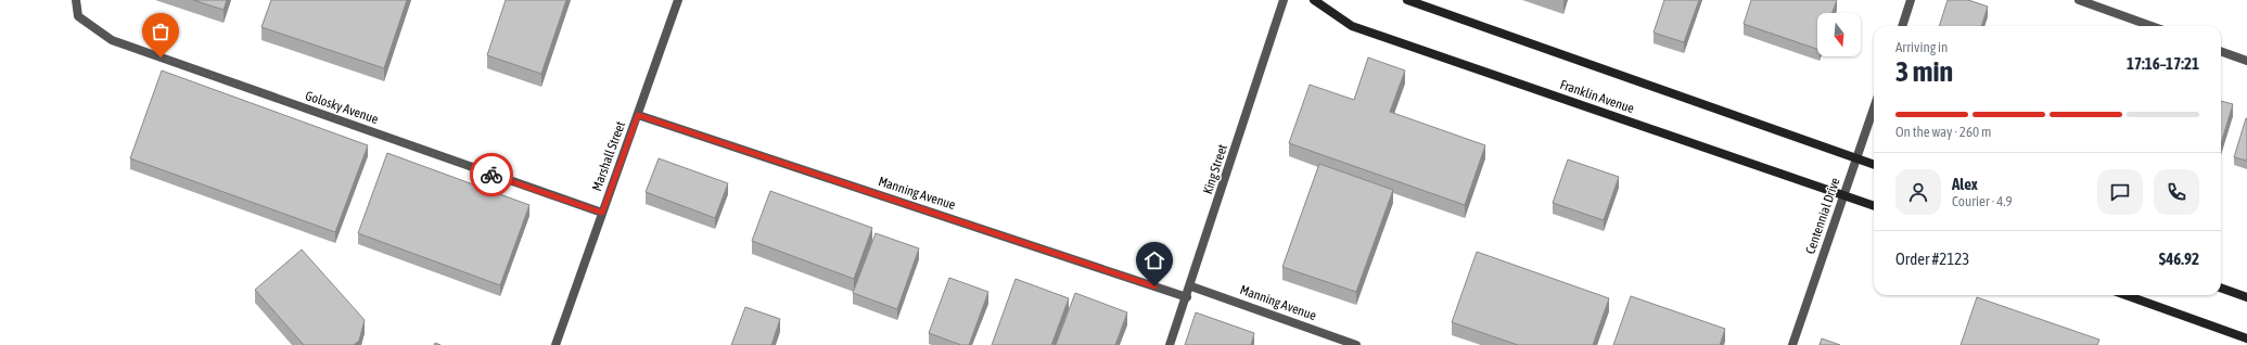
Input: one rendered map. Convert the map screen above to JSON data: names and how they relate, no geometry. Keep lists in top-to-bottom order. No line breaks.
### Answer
{"streets":{"main road":["Franklin Avenue"],"street":["Golosky Avenue","Marshall Street","King Street","Manning Avenue","Centennial Drive"]},"crossings":[["Franklin Avenue","Centennial Drive"],["Golosky Avenue","Marshall Street"],["Marshall Street","Manning Avenue"],["King Street","Manning Avenue"]],"north":"bottom","page":{"heading":["3 min","Arriving in","17:16–17:21"],"panel":["Alex","Courier · 4.9","Order #2123","$46.92"],"bar":"On the way · 260 m"}}
